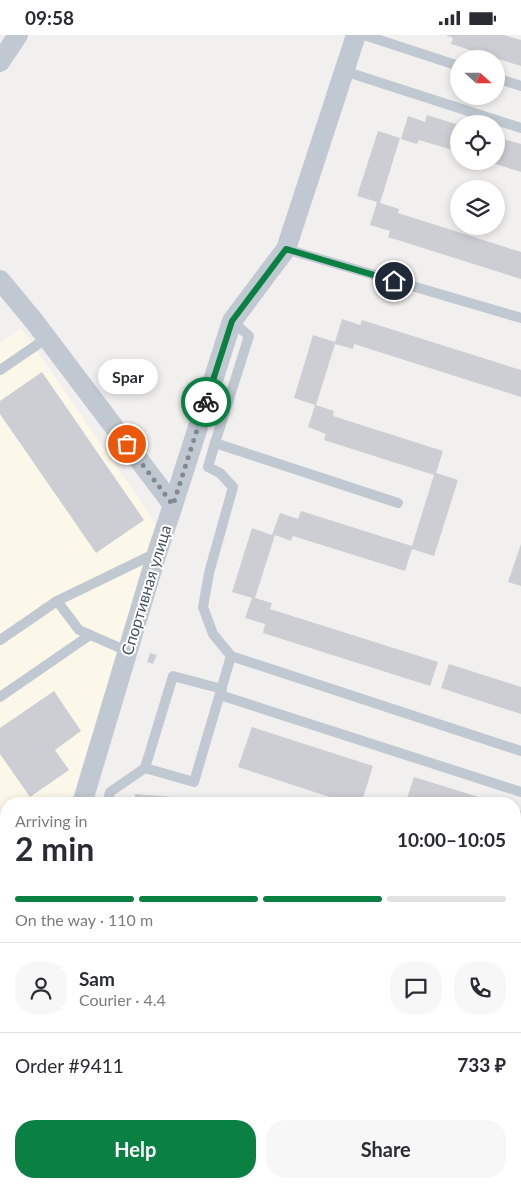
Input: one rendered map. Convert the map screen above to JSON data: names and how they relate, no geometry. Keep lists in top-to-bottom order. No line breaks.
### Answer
{"streets":{"street":["Спортивная улица"]},"places":["Spar"],"north":"right","page":{"status":"09:58","bubble":"Spar","heading":["2 min","Arriving in","10:00–10:05"],"panel":["Sam","Courier · 4.4","Order #9411","733 ₽"],"bar":"On the way · 110 m","buttons":["Help","Share"]}}
